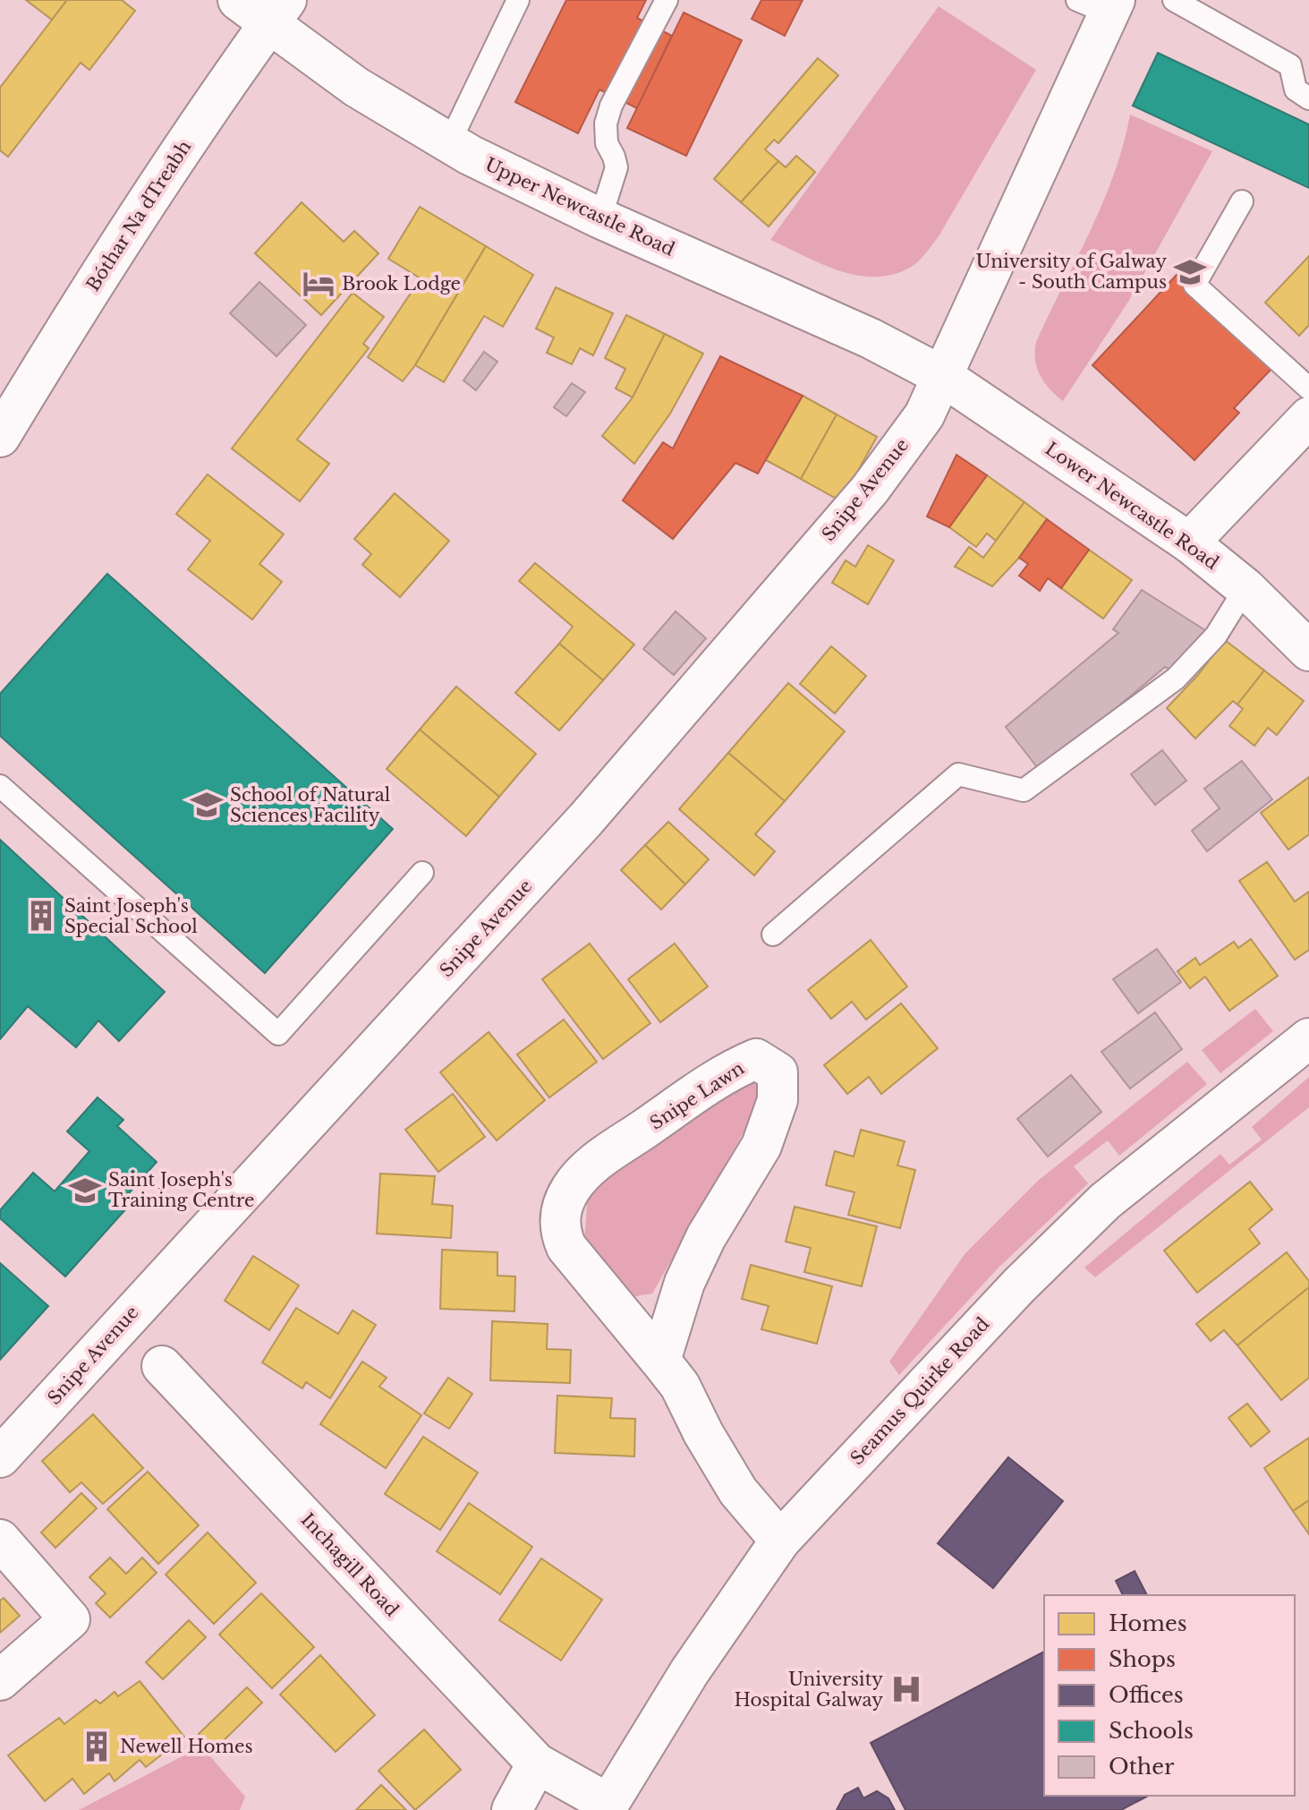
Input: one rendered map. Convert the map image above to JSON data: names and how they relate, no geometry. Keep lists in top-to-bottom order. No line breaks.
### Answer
{"streets":{"main road":["Upper Newcastle Road","Bóthar Na dTreabh","Snipe Avenue","Lower Newcastle Road","Snipe Lawn","Seamus Quirke Road","Inchagill Road"]},"crossings":[["Upper Newcastle Road","Bóthar Na dTreabh"],["Upper Newcastle Road","Snipe Avenue"],["Upper Newcastle Road","Lower Newcastle Road"],["Snipe Avenue","Lower Newcastle Road"],["Snipe Lawn","Seamus Quirke Road"],["Seamus Quirke Road","Inchagill Road"]],"places":{"school or university":["University of Galway - South Campus","School of Natural Sciences Facility","Saint Joseph's Training Centre"],"hotel":["Brook Lodge"],"building":["Saint Joseph's Special School","Newell Homes"],"hospital":["University Hospital Galway"]},"legend":["Homes","Shops","Offices","Schools","Other"]}
